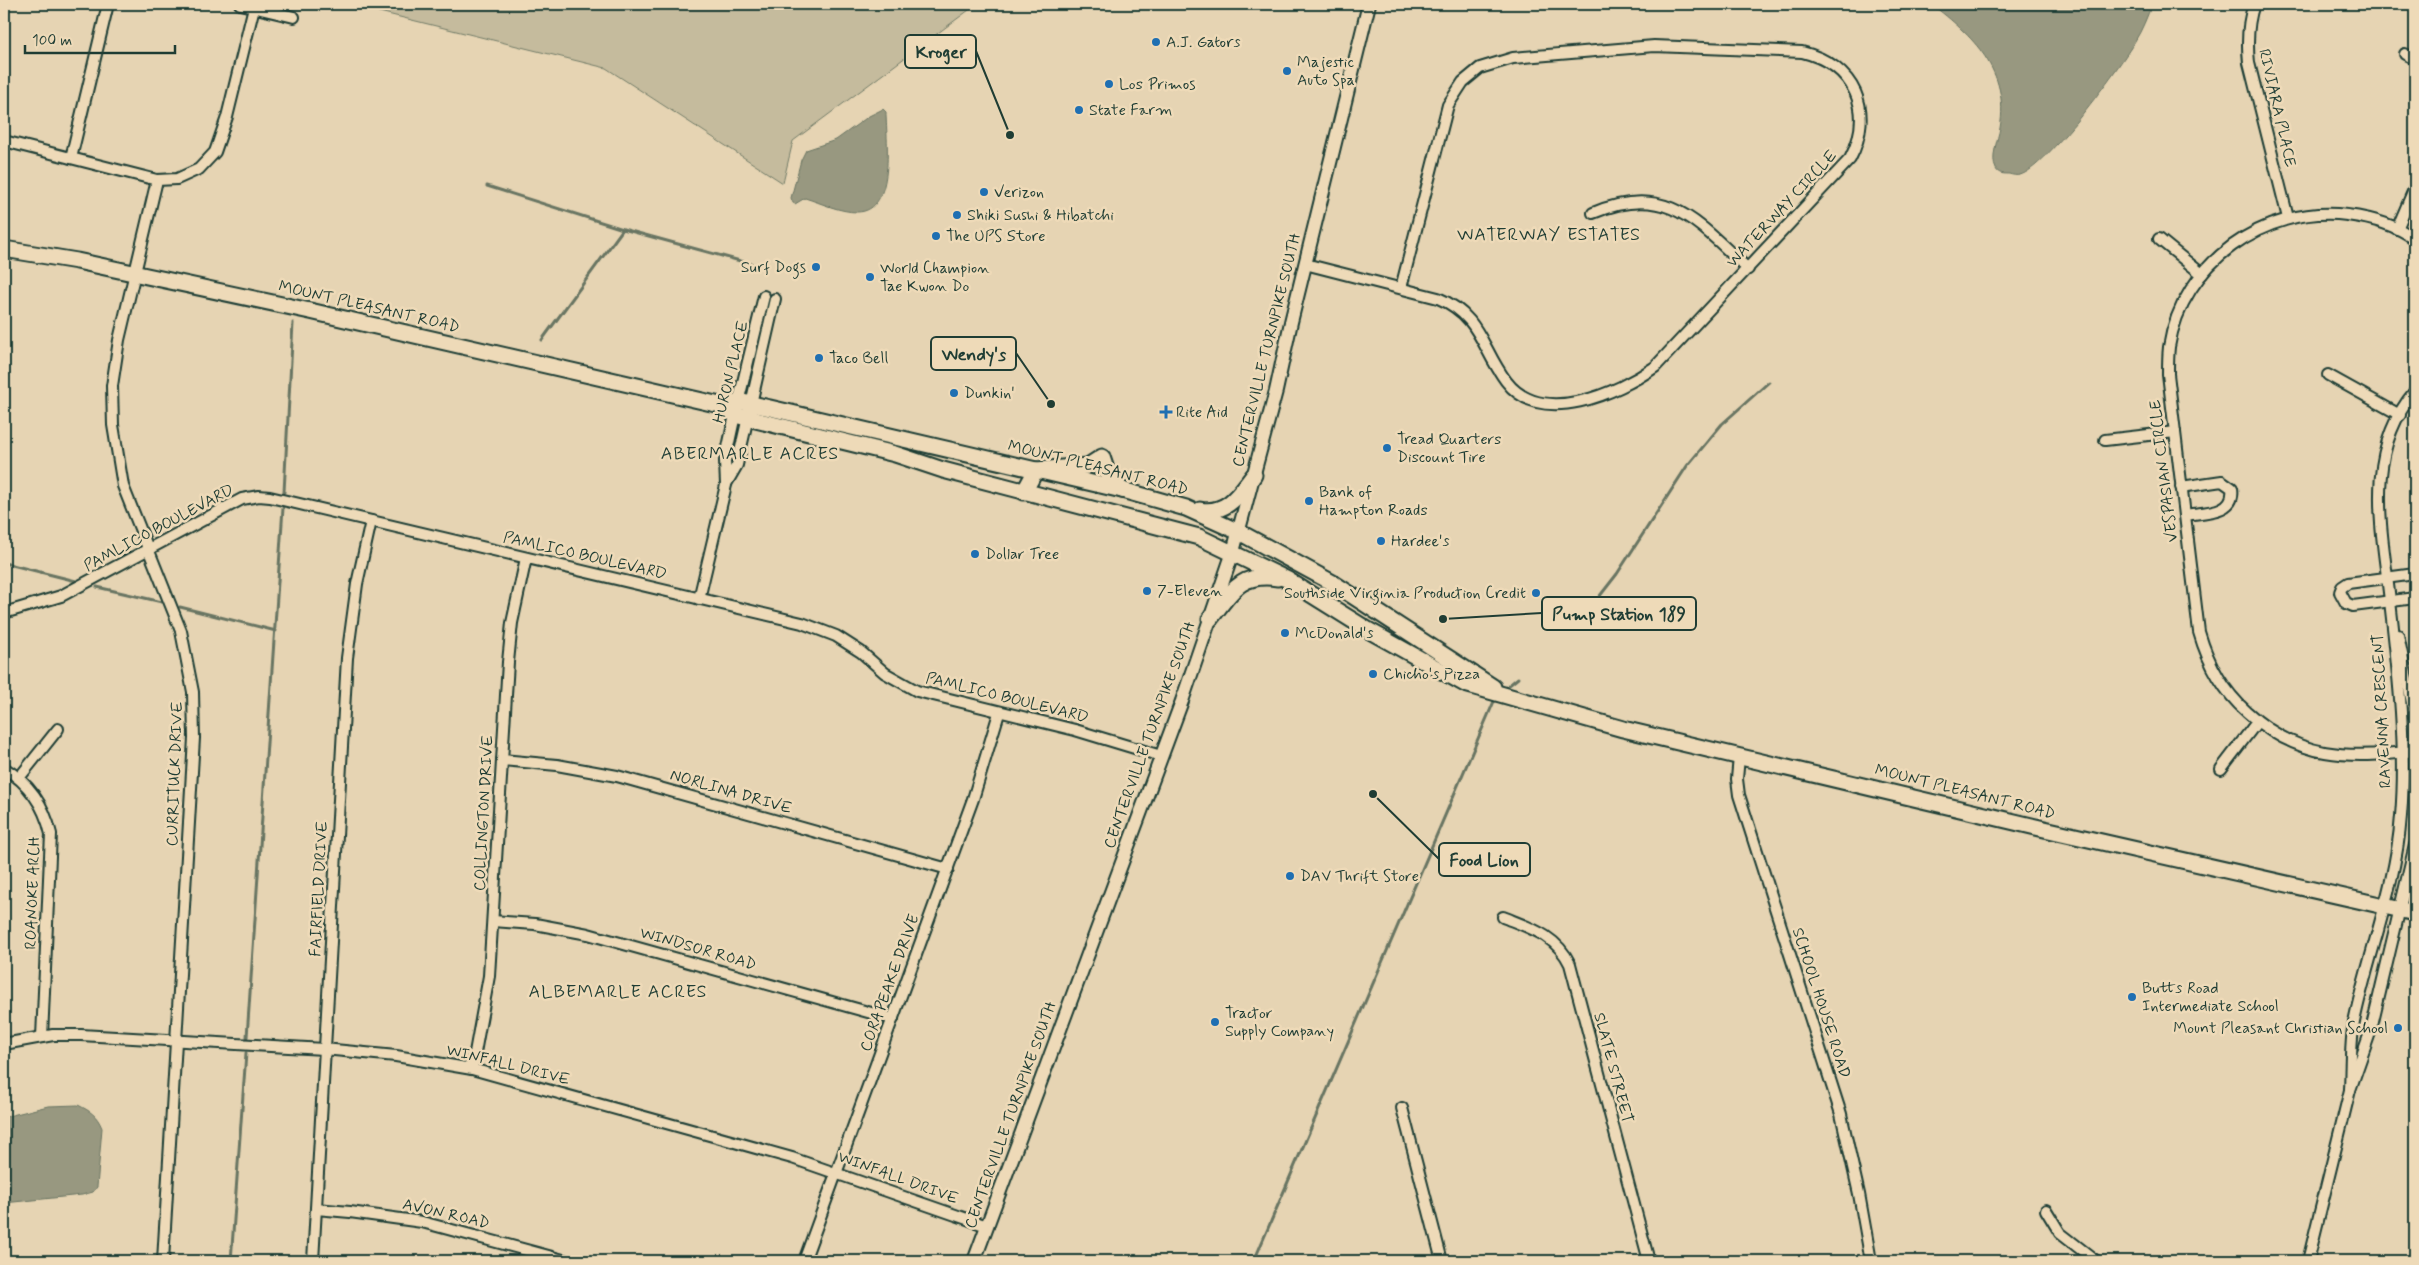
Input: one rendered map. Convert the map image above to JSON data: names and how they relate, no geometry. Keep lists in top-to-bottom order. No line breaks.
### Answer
{"streets":{"highway":["MOUNT PLEASANT ROAD"],"main road":["CENTERVILLE TURNPIKE SOUTH"],"street":["RIVIARA PLACE","WATERWAY CIRCLE","HURON PLACE","VESPASIAN CIRCLE","PAMLICO BOULEVARD","RAVENNA CRESCENT","CURRITUCK DRIVE","NORLINA DRIVE","COLLINGTON DRIVE","FAIRFIELD DRIVE","ROANOKE ARCH","WINDSOR ROAD","CORAPEAKE DRIVE","SCHOOL HOUSE ROAD","WINFALL DRIVE","SLATE STREET","AVON ROAD"]},"crossings":[["RIVIARA PLACE","VESPASIAN CIRCLE"],["WATERWAY CIRCLE","CENTERVILLE TURNPIKE SOUTH"],["MOUNT PLEASANT ROAD","CENTERVILLE TURNPIKE SOUTH"],["MOUNT PLEASANT ROAD","HURON PLACE"],["MOUNT PLEASANT ROAD","RAVENNA CRESCENT"],["MOUNT PLEASANT ROAD","CURRITUCK DRIVE"],["MOUNT PLEASANT ROAD","SCHOOL HOUSE ROAD"],["CENTERVILLE TURNPIKE SOUTH","PAMLICO BOULEVARD"],["CENTERVILLE TURNPIKE SOUTH","WINFALL DRIVE"],["HURON PLACE","PAMLICO BOULEVARD"],["VESPASIAN CIRCLE","RAVENNA CRESCENT"],["PAMLICO BOULEVARD","CURRITUCK DRIVE"],["PAMLICO BOULEVARD","COLLINGTON DRIVE"],["PAMLICO BOULEVARD","FAIRFIELD DRIVE"],["PAMLICO BOULEVARD","CORAPEAKE DRIVE"],["CURRITUCK DRIVE","WINFALL DRIVE"],["NORLINA DRIVE","COLLINGTON DRIVE"],["NORLINA DRIVE","CORAPEAKE DRIVE"],["COLLINGTON DRIVE","WINDSOR ROAD"],["COLLINGTON DRIVE","WINFALL DRIVE"],["FAIRFIELD DRIVE","WINFALL DRIVE"],["FAIRFIELD DRIVE","AVON ROAD"],["ROANOKE ARCH","WINFALL DRIVE"],["WINDSOR ROAD","CORAPEAKE DRIVE"],["CORAPEAKE DRIVE","WINFALL DRIVE"]],"districts":["WATERWAY ESTATES","ABERMARLE ACRES","ALBEMARLE ACRES"],"places":{"other":["A.J. Gators","Majestic Auto Spa","Los Primos","State Farm","Kroger","Verizon","Shiki Sushi & Hibatchi","The UPS Store","Surf Dogs","World Champion Tae Kwon Do","Taco Bell","Dunkin'","Wendy's","Tread Quarters Discount Tire","Bank of Hampton Roads","Hardee's","Dollar Tree","7-Eleven","Southside Virginia Production Credit","Pump Station 189","McDonald's","Chicho's Pizza","Food Lion","DAV Thrift Store","Butts Road Intermediate School","Tractor Supply Company","Mount Pleasant Christian School"],"health":["Rite Aid"]},"scale_bar":"100 m"}
